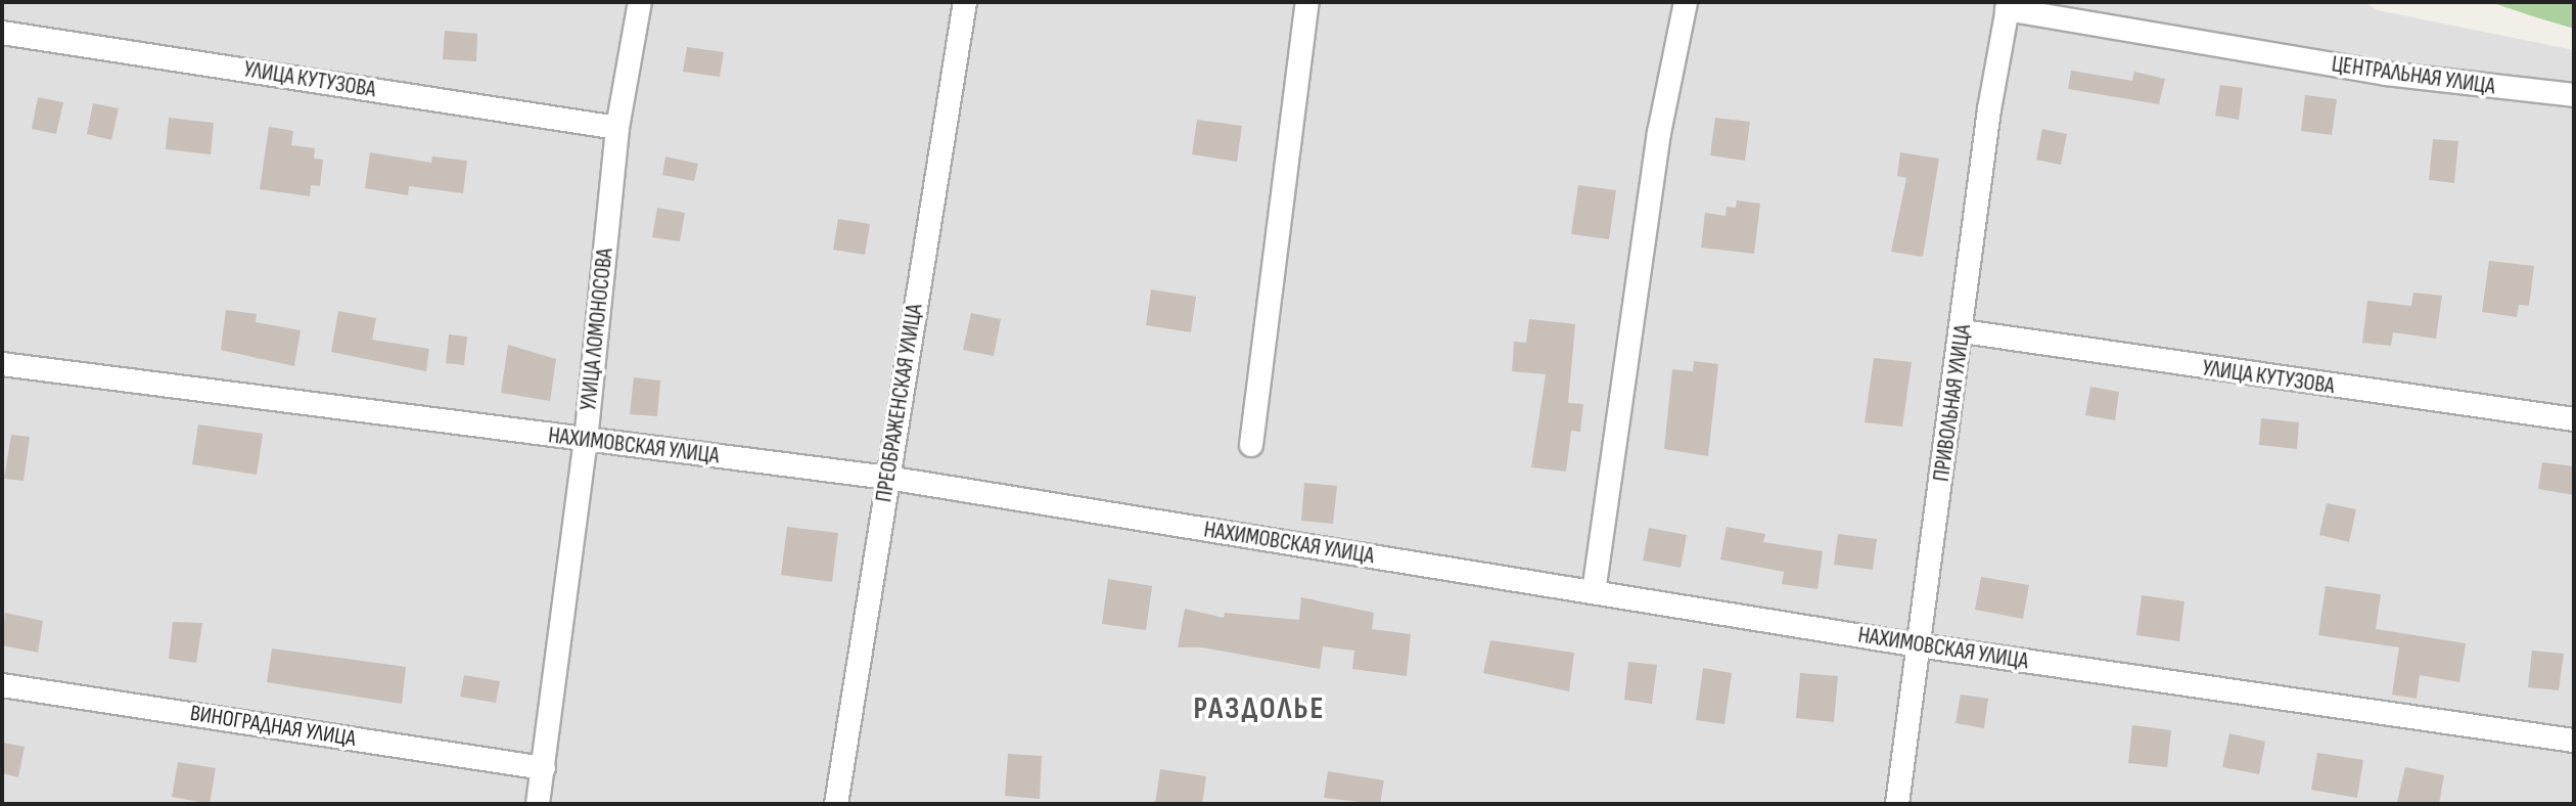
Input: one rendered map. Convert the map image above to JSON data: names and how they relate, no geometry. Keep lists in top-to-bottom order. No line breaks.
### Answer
{"streets":{"street":["ЦЕНТРАЛЬНАЯ УЛИЦА","УЛИЦА КУТУЗОВА","УЛИЦА ЛОМОНОСОВА","ПРЕОБРАЖЕНСКАЯ УЛИЦА","ПРИВОЛЬНАЯ УЛИЦА","НАХИМОВСКАЯ УЛИЦА","ВИНОГРАДНАЯ УЛИЦА"]},"crossings":[["ЦЕНТРАЛЬНАЯ УЛИЦА","ПРИВОЛЬНАЯ УЛИЦА"],["УЛИЦА КУТУЗОВА","УЛИЦА ЛОМОНОСОВА"],["УЛИЦА КУТУЗОВА","ПРИВОЛЬНАЯ УЛИЦА"],["УЛИЦА ЛОМОНОСОВА","НАХИМОВСКАЯ УЛИЦА"],["УЛИЦА ЛОМОНОСОВА","ВИНОГРАДНАЯ УЛИЦА"],["ПРЕОБРАЖЕНСКАЯ УЛИЦА","НАХИМОВСКАЯ УЛИЦА"],["ПРИВОЛЬНАЯ УЛИЦА","НАХИМОВСКАЯ УЛИЦА"]],"districts":["РАЗДОЛЬЕ"]}
